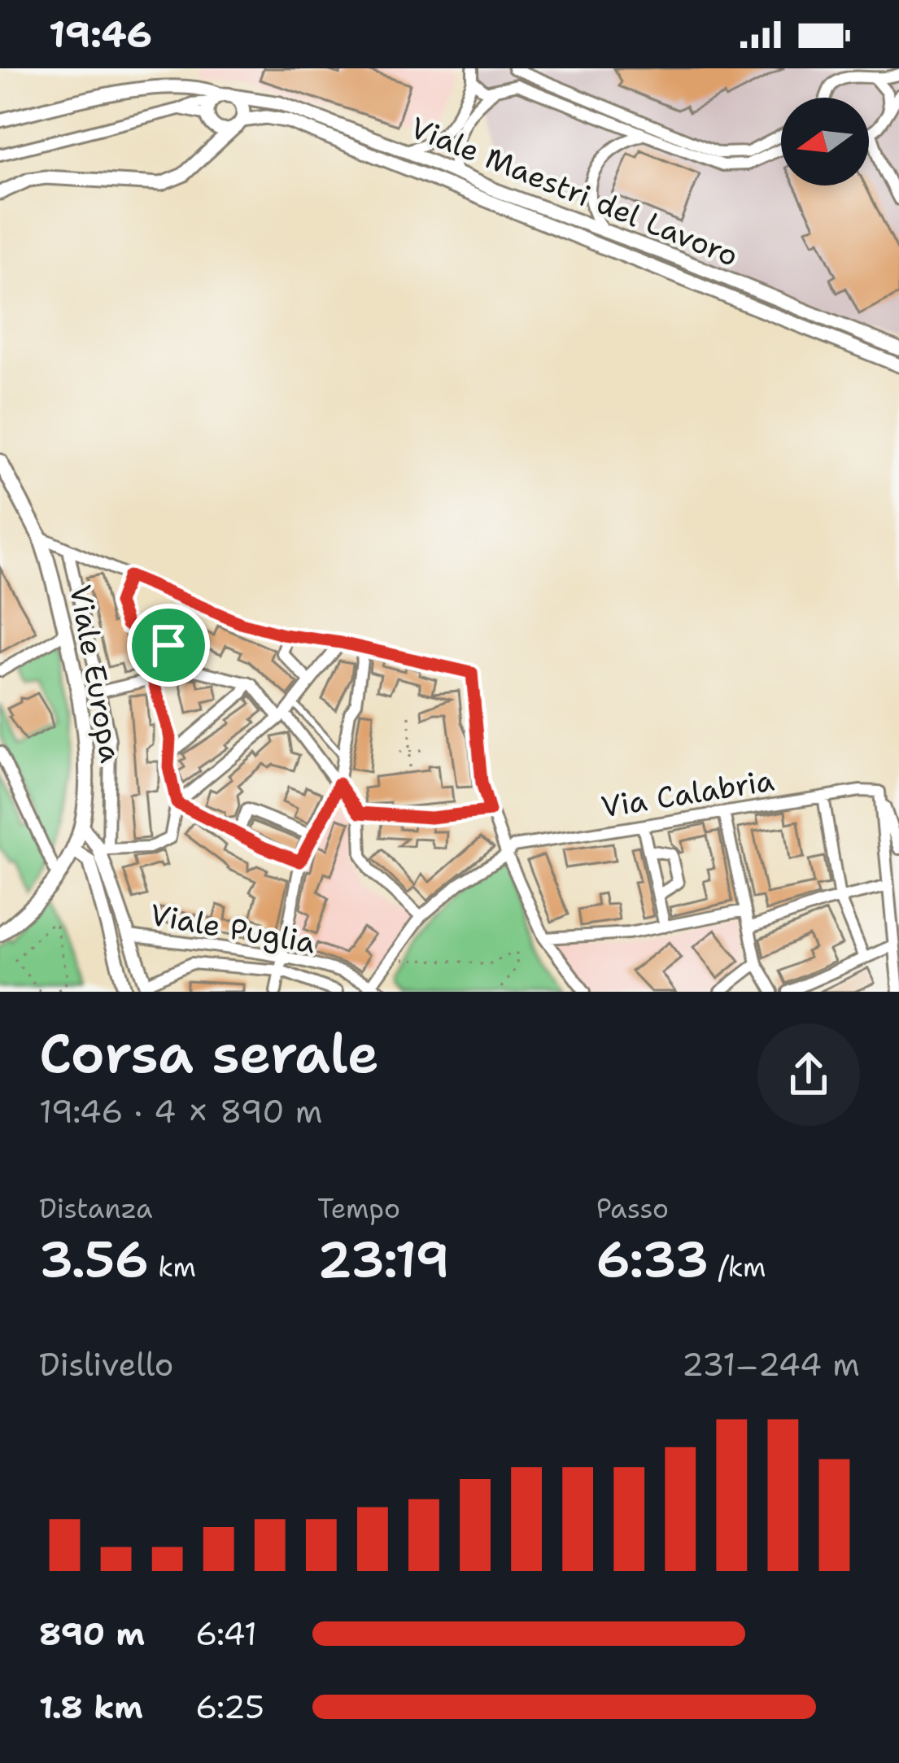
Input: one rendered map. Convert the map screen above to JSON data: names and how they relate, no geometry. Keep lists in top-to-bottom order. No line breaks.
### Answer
{"streets":{"main road":["Viale Europa"],"street":["Viale Maestri del Lavoro","Via Calabria","Viale Puglia"]},"crossings":[["Via Calabria","Viale Puglia"]],"north":"left","page":{"status":"19:46","heading":["Corsa serale","19:46 · 4 × 890 m"],"stats":[["Distanza","3.56 km"],["Tempo","23:19"],["Passo","6:33 /km"]],"chart":["Dislivello","231–244 m"],"list":[{"name":"890 m","note":"6:41"},{"name":"1.8 km","note":"6:25"}]}}
